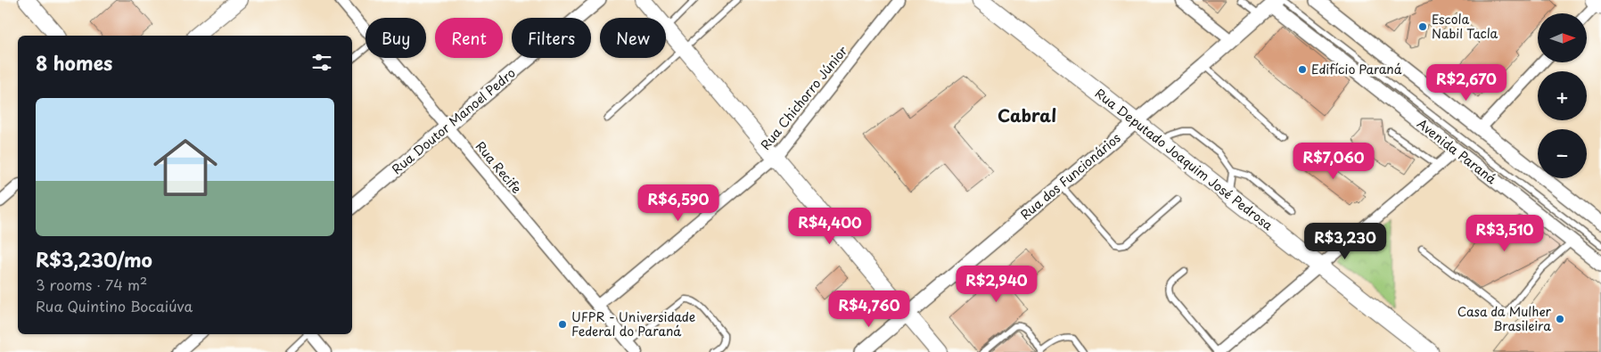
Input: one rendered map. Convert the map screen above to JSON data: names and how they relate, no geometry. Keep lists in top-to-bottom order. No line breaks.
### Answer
{"streets":{"main road":["Rua Deputado Joaquim José Pedrosa"],"street":["Rua Chichorro Júnior","Rua Doutor Manoel Pedro","Avenida Paraná","Rua Recife","Rua dos Funcionários"]},"crossings":[["Rua Chichorro Júnior","Rua Recife"],["Rua Doutor Manoel Pedro","Rua Recife"],["Avenida Paraná","Rua dos Funcionários"],["Rua Deputado Joaquim José Pedrosa","Rua dos Funcionários"]],"districts":["Cabral"],"places":["Escola Nabil Tacla","Edifício Paraná","Casa da Mulher Brasileira","UFPR - Universidade Federal do Paraná"],"north":"right","page":{"map_buttons":["+","−"],"chip":["Buy","Rent","Filters","New"],"heading":"8 homes","price":["R$2,670","R$7,060","R$6,590","R$4,400","R$3,510","R$3,230","R$2,940","R$4,760"],"list":[{"name":"R$3,230/mo","note":"3 rooms · 74 m² · Rua Quintino Bocaiúva"}]}}
